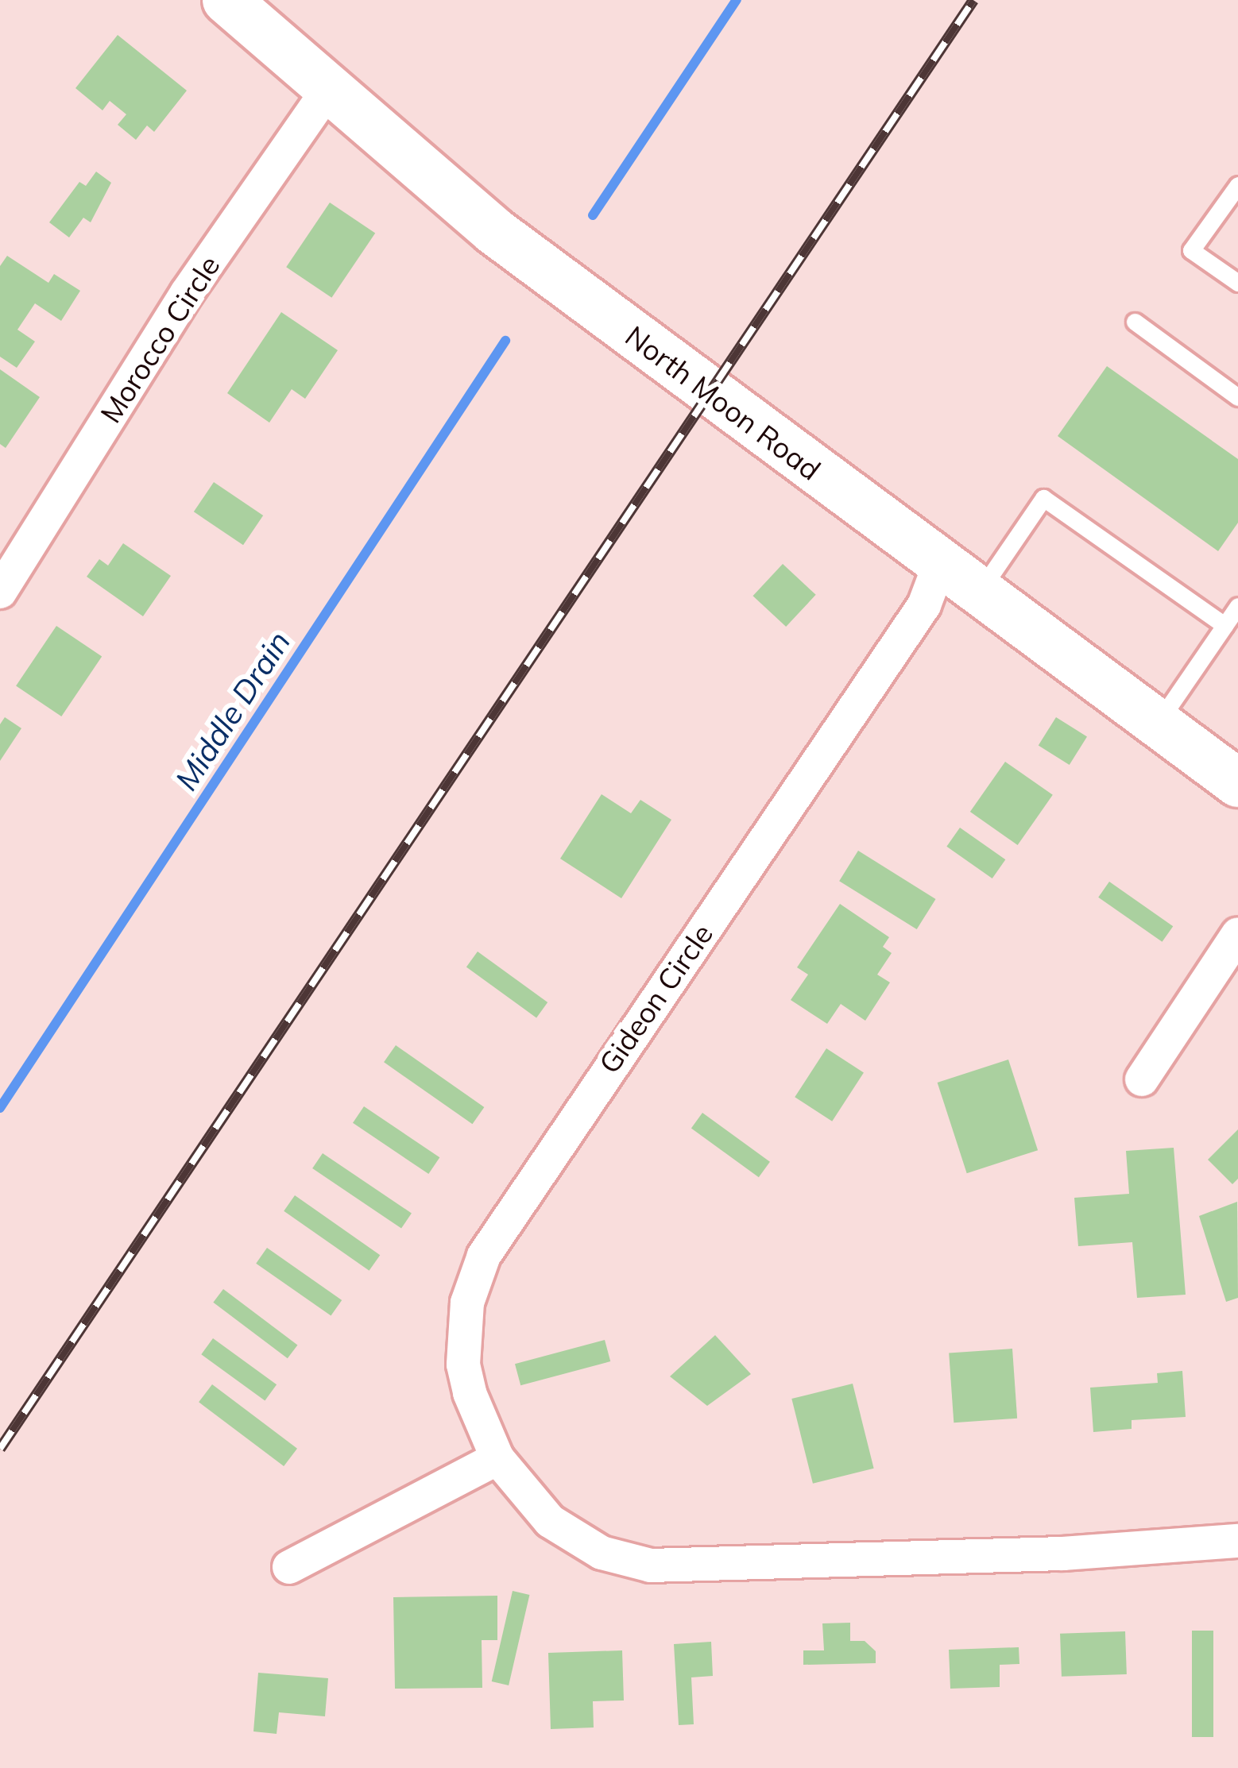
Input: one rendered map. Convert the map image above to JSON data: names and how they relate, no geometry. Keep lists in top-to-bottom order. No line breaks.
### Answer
{"streets":{"street":["Morocco Circle","North Moon Road","Gideon Circle"]},"crossings":[["Morocco Circle","North Moon Road"],["North Moon Road","Gideon Circle"]],"water":["Middle Drain"]}
